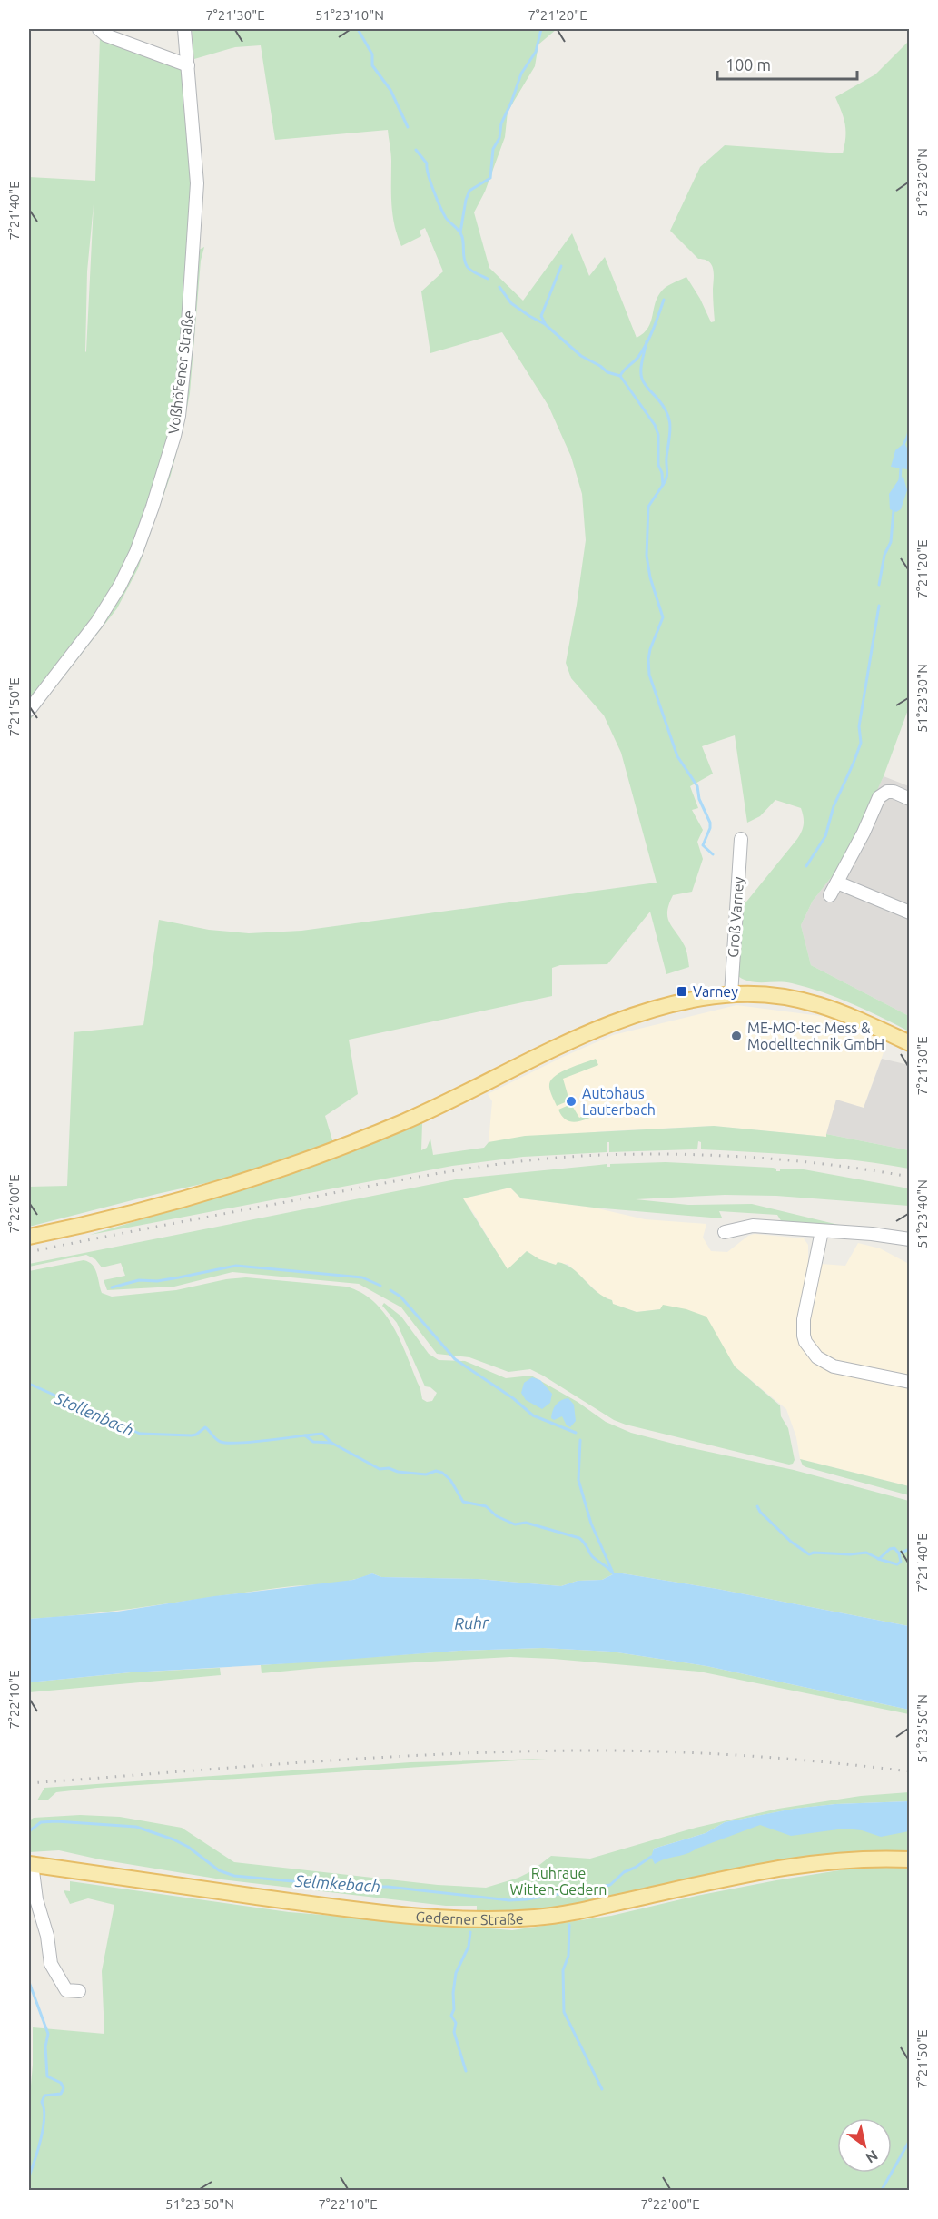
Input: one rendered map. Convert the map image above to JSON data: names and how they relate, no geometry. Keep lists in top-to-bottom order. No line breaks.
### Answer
{"streets":{"main road":["Gederner Straße"],"street":["Voßhöfener Straße","Groß Varney"]},"water":["Stollenbach","Ruhr","Selmkebach"],"parks":["Ruhraue Witten-Gedern"],"places":{"transit":["Varney"],"other":["ME-MO-tec Mess & Modelltechnik GmbH","Autohaus Lauterbach"]},"scale_bar":"100 m","north":"bottom right","coordinates":["7°21'30\"E","51°23'10\"N","7°21'20\"E","51°23'20\"N","7°21'40\"E","51°23'30\"N","7°21'50\"E","7°22'00\"E","51°23'40\"N","7°22'10\"E","51°23'50\"N"]}
